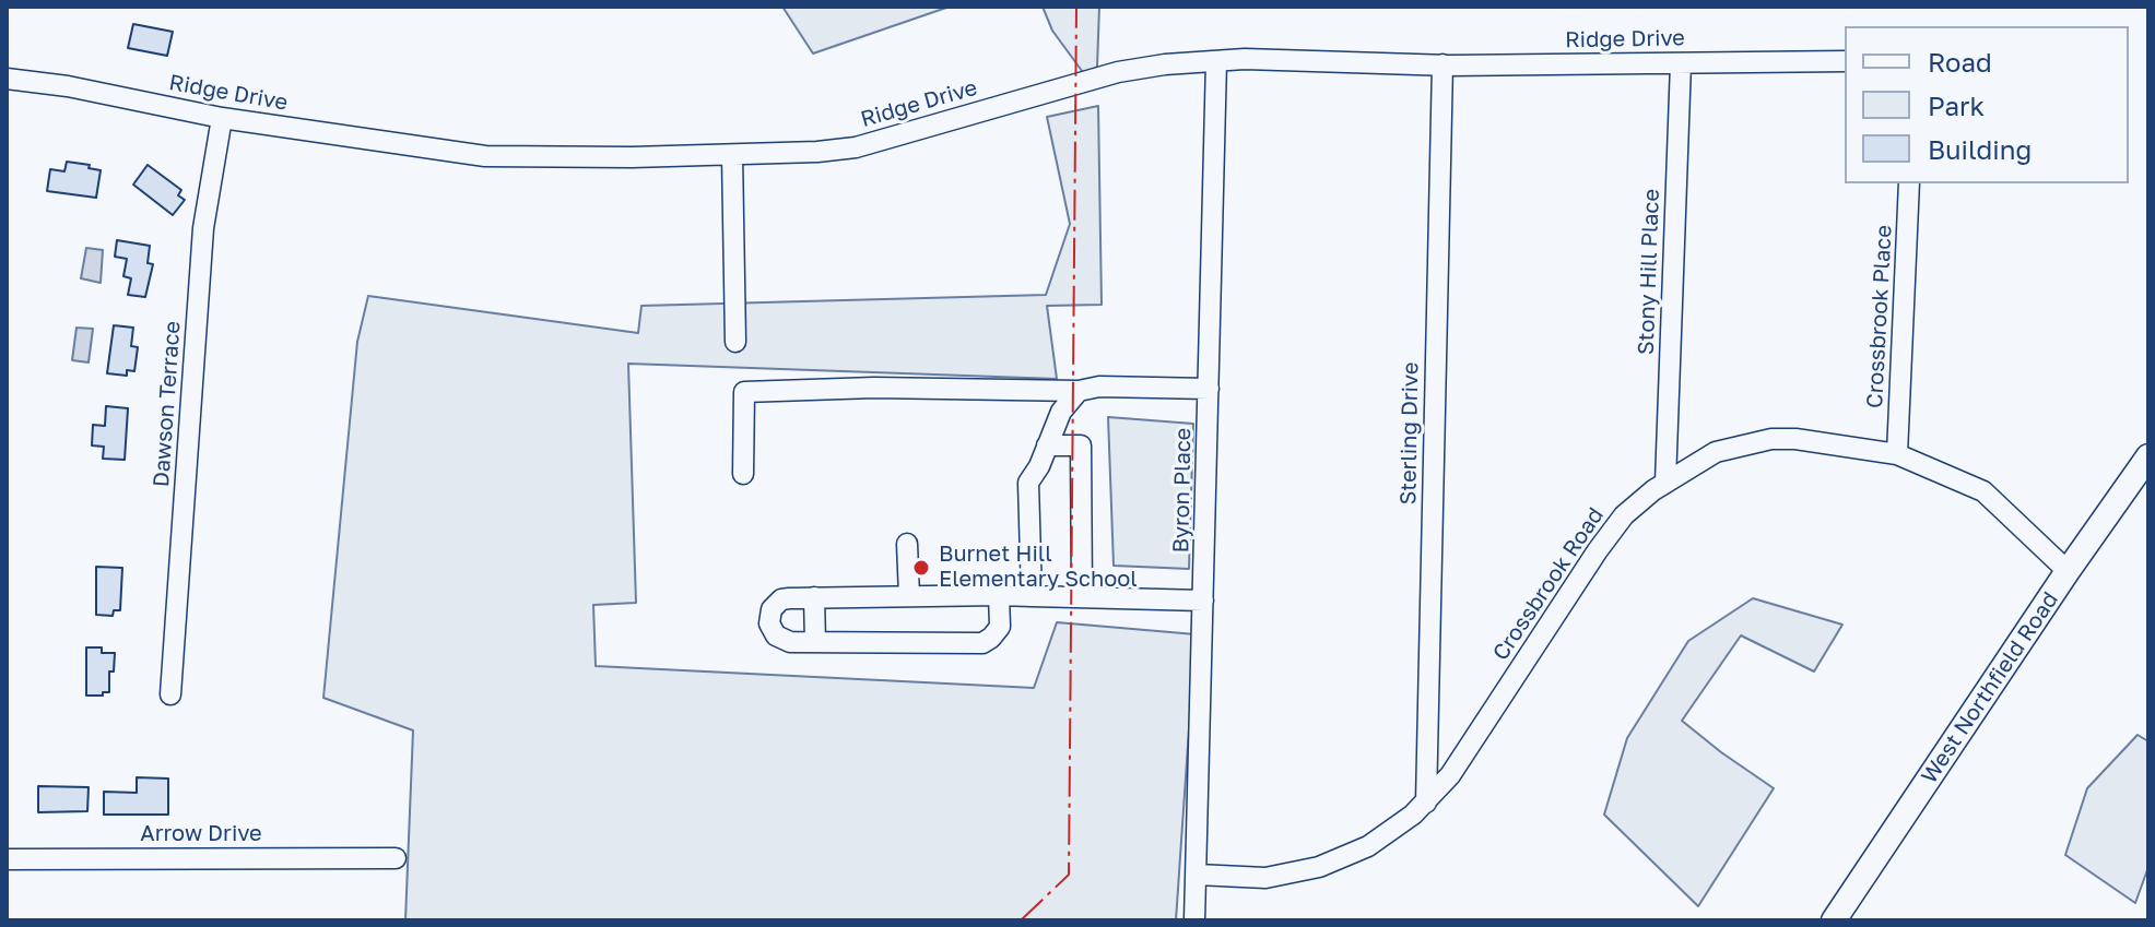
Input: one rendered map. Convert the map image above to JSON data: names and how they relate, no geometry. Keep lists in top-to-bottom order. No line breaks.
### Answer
{"streets":{"main road":["West Northfield Road"],"street":["Ridge Drive","Stony Hill Place","Crossbrook Place","Dawson Terrace","Sterling Drive","Byron Place","Crossbrook Road","Arrow Drive"]},"crossings":[["Ridge Drive","Stony Hill Place"],["Ridge Drive","Dawson Terrace"],["Ridge Drive","Sterling Drive"],["Ridge Drive","Byron Place"],["Stony Hill Place","Crossbrook Road"],["Crossbrook Place","Crossbrook Road"],["Sterling Drive","Crossbrook Road"],["Byron Place","Crossbrook Road"],["Crossbrook Road","West Northfield Road"]],"places":["Burnet Hill Elementary School"],"legend":["Road","Park","Building"]}
